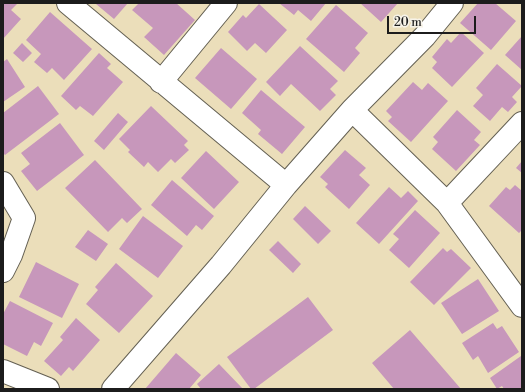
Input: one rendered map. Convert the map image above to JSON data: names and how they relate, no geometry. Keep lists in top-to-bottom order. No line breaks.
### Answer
{"scale_bar":"20 m"}
